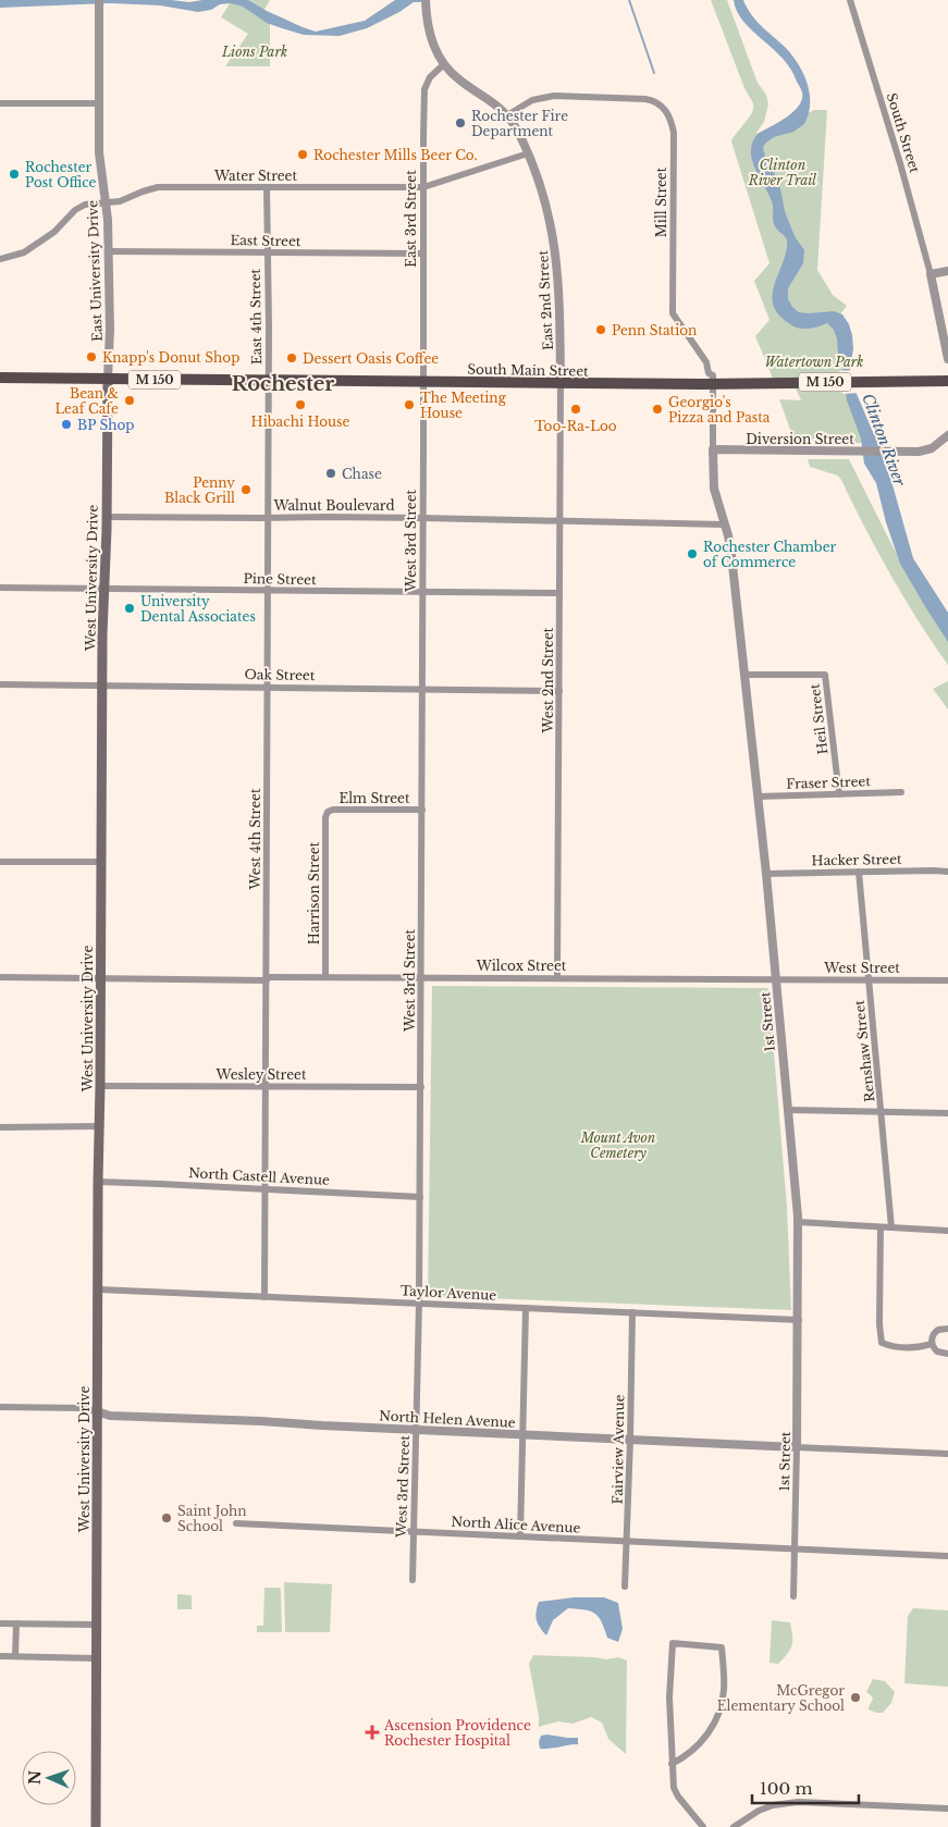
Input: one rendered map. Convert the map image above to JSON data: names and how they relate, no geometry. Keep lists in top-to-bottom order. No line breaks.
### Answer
{"streets":{"main road":["South Main Street","M 150","West University Drive"],"street":["South Street","Water Street","Mill Street","East 3rd Street","East Street","East University Drive","East 2nd Street","East 4th Street","Diversion Street","Walnut Boulevard","West 3rd Street","Pine Street","Oak Street","West 2nd Street","Heil Street","Fraser Street","Elm Street","West 4th Street","Hacker Street","Harrison Street","Wilcox Street","West Street","1st Street","Renshaw Street","Wesley Street","North Castell Avenue","Taylor Avenue","North Helen Avenue","Fairview Avenue","North Alice Avenue"]},"crossings":[["Water Street","East 3rd Street"],["Water Street","East University Drive"],["Water Street","East 2nd Street"],["Water Street","East 4th Street"],["Mill Street","East 2nd Street"],["Mill Street","Diversion Street"],["Mill Street","1st Street"],["East 3rd Street","East Street"],["East 3rd Street","East 2nd Street"],["East 3rd Street","South Main Street"],["East 3rd Street","West 3rd Street"],["East Street","East University Drive"],["East Street","East 4th Street"],["East University Drive","South Main Street"],["East University Drive","M 150"],["East University Drive","West University Drive"],["East 2nd Street","South Main Street"],["East 2nd Street","West 2nd Street"],["East 4th Street","South Main Street"],["East 4th Street","West 4th Street"],["South Main Street","M 150"],["South Main Street","West 3rd Street"],["South Main Street","West University Drive"],["South Main Street","West 2nd Street"],["South Main Street","West 4th Street"],["M 150","West University Drive"],["Diversion Street","1st Street"],["Walnut Boulevard","West 3rd Street"],["Walnut Boulevard","West University Drive"],["Walnut Boulevard","West 2nd Street"],["Walnut Boulevard","West 4th Street"],["Walnut Boulevard","1st Street"],["West 3rd Street","Pine Street"],["West 3rd Street","Oak Street"],["West 3rd Street","Elm Street"],["West 3rd Street","Wilcox Street"],["West 3rd Street","Wesley Street"],["West 3rd Street","North Castell Avenue"],["West 3rd Street","Taylor Avenue"],["West 3rd Street","North Helen Avenue"],["West 3rd Street","North Alice Avenue"],["West University Drive","Pine Street"],["West University Drive","Oak Street"],["West University Drive","Wilcox Street"],["West University Drive","Wesley Street"],["West University Drive","North Castell Avenue"],["West University Drive","Taylor Avenue"],["West University Drive","North Helen Avenue"],["Pine Street","West 2nd Street"],["Pine Street","West 4th Street"],["Oak Street","West 2nd Street"],["Oak Street","West 4th Street"],["West 2nd Street","Wilcox Street"],["Heil Street","Fraser Street"],["Heil Street","1st Street"],["Fraser Street","1st Street"],["Elm Street","Harrison Street"],["West 4th Street","Wilcox Street"],["West 4th Street","Wesley Street"],["West 4th Street","North Castell Avenue"],["West 4th Street","Taylor Avenue"],["Hacker Street","1st Street"],["Hacker Street","Renshaw Street"],["Harrison Street","Wilcox Street"],["Wilcox Street","West Street"],["Wilcox Street","1st Street"],["West Street","1st Street"],["West Street","Renshaw Street"],["1st Street","Taylor Avenue"],["1st Street","North Helen Avenue"],["1st Street","North Alice Avenue"],["Taylor Avenue","Fairview Avenue"],["North Helen Avenue","Fairview Avenue"],["Fairview Avenue","North Alice Avenue"]],"districts":["Rochester"],"water":["Clinton River"],"parks":["Lions Park","Clinton River Trail","Watertown Park","Mount Avon Cemetery"],"places":{"other":["Rochester Fire Department","Rochester Mills Beer Co.","Rochester Post Office","Penn Station","Knapp's Donut Shop","Dessert Oasis Coffee","Bean & Leaf Cafe","Hibachi House","The Meeting House","Too-Ra-Loo","Georgio's Pizza and Pasta","BP Shop","Chase","Penny Black Grill","Rochester Chamber of Commerce","University Dental Associates","Saint John School","McGregor Elementary School"],"health":["Ascension Providence Rochester Hospital"]},"scale_bar":"100 m","north":"left"}
